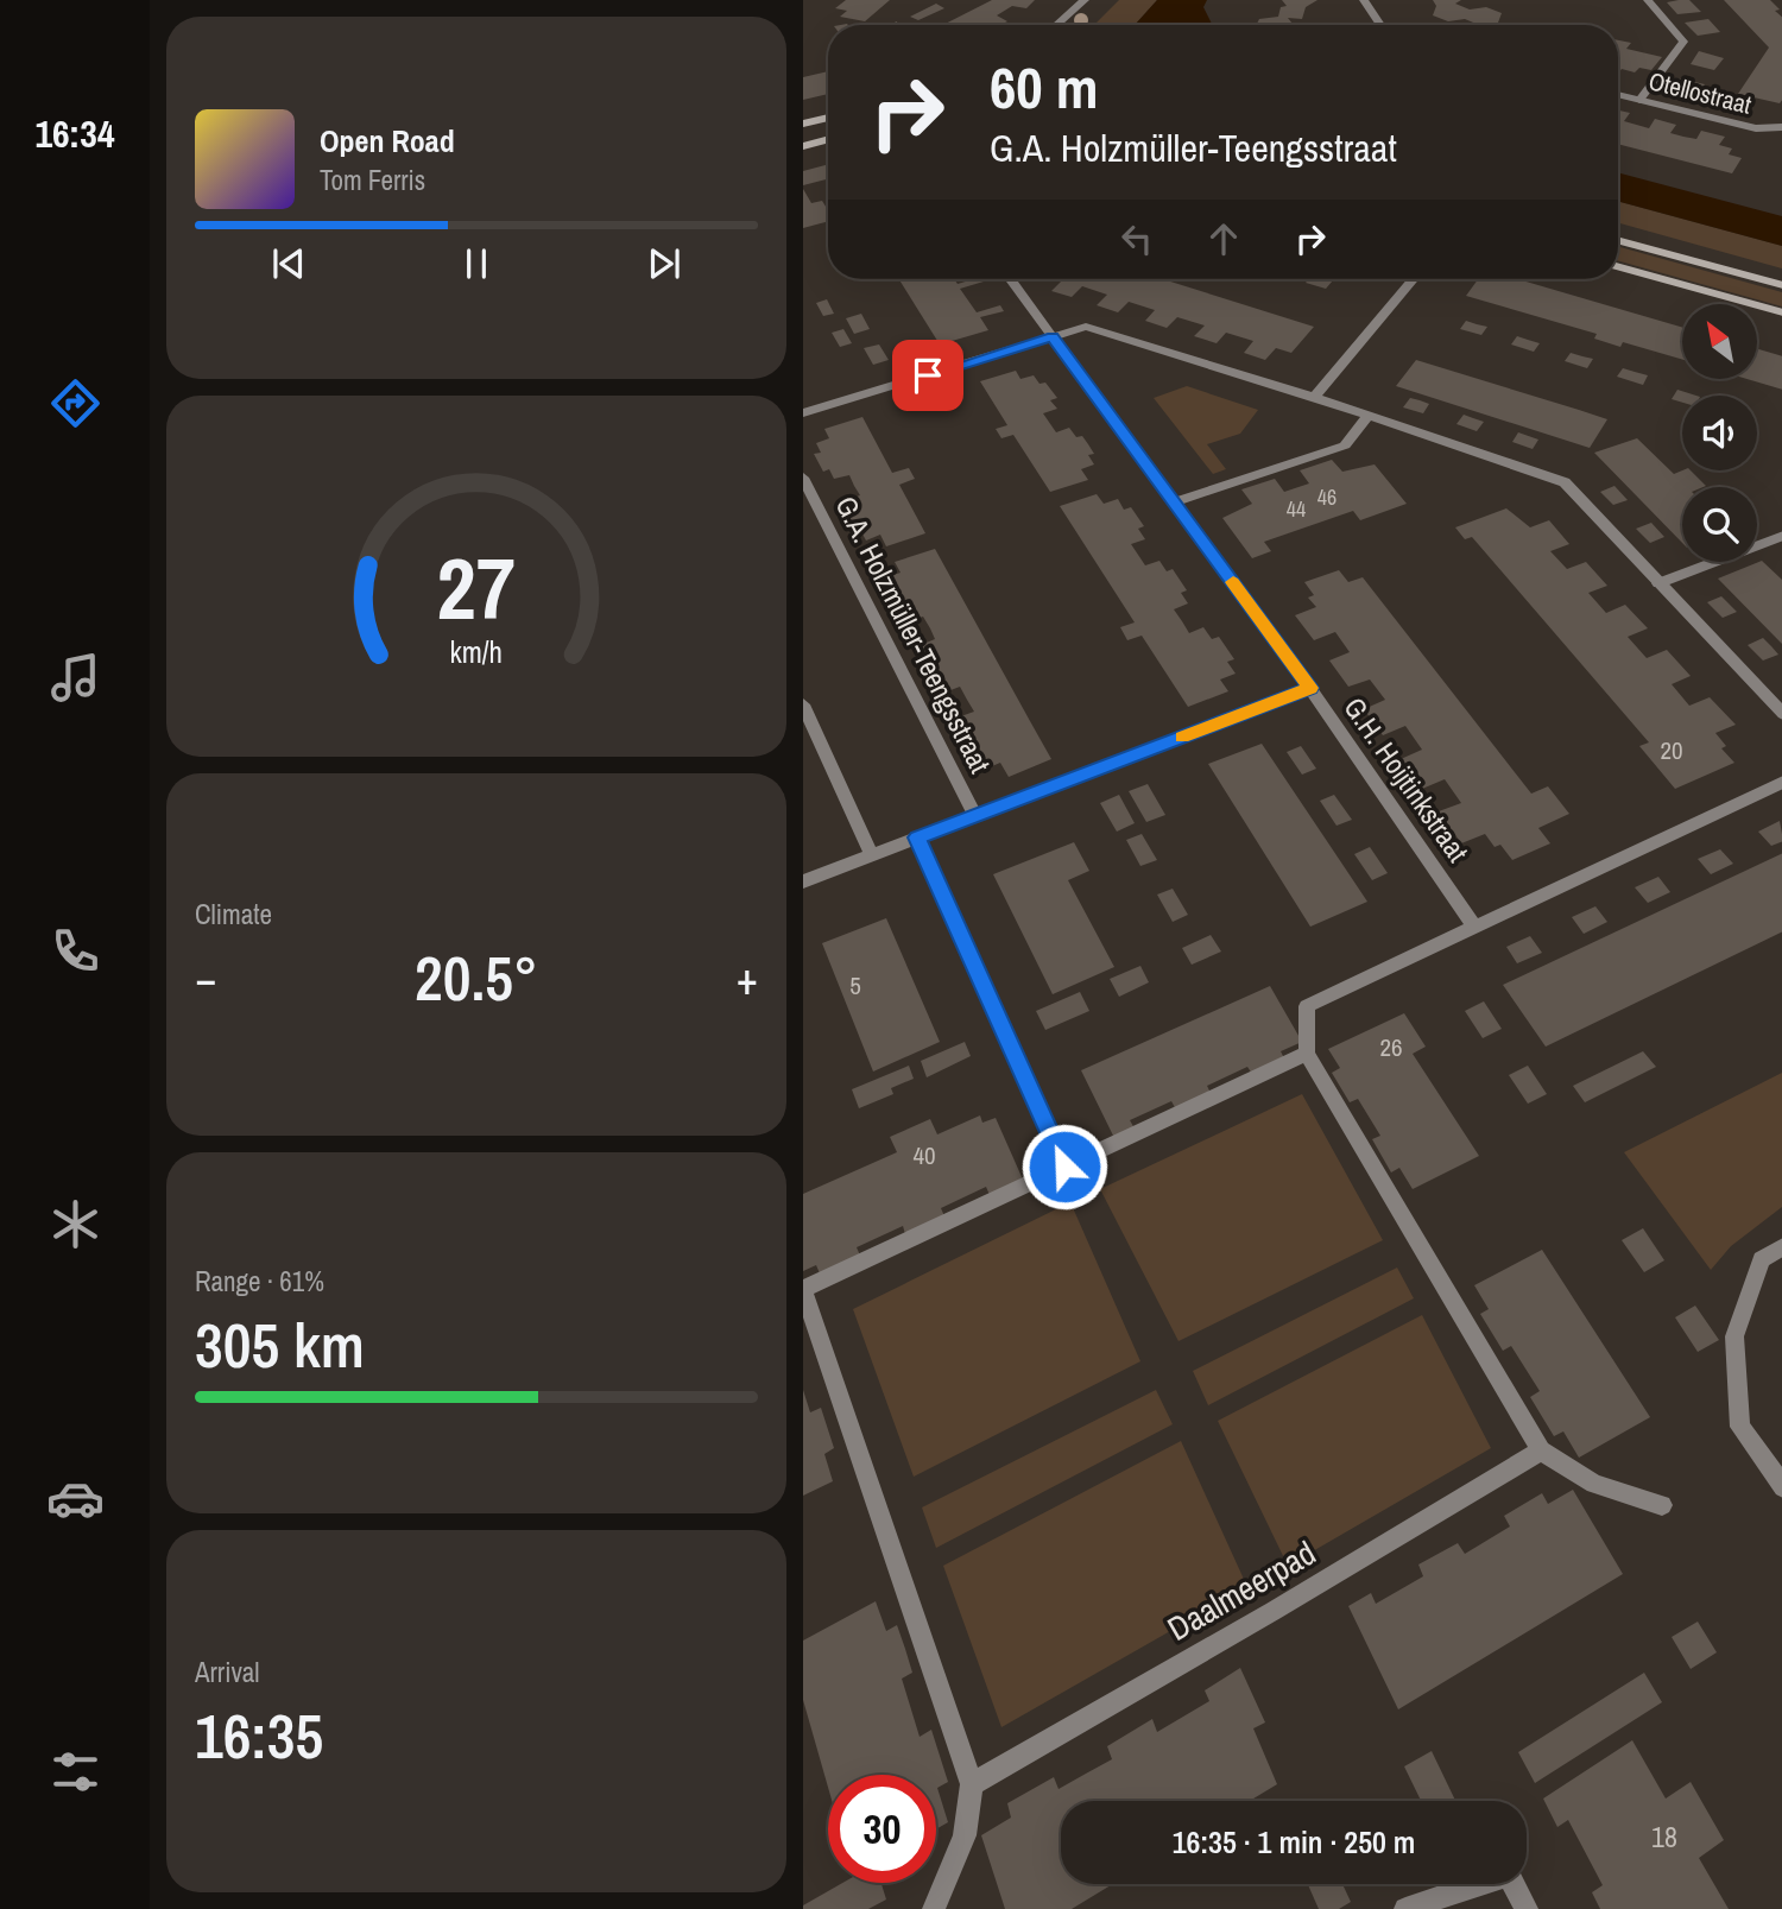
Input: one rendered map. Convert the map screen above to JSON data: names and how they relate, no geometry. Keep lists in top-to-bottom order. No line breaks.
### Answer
{"streets":{"street":["Otellostraat","G.A. Holzmüller-Teengsstraat","G.H. Hoijtinkstraat","Daalmeerpad"]},"crossings":[["G.A. Holzmüller-Teengsstraat","G.H. Hoijtinkstraat"]],"house_numbers":["46","44","20","5","26","40","18"],"north":"top left","page":{"tabs":"16:34","turn":["60 m","G.A. Holzmüller-Teengsstraat"],"song":["Open Road","Tom Ferris"],"tile":["Climate",["Range · 61%","305 km"],["Arrival","16:35"]],"heat":["−","20.5°","+"],"limit":"30","trip":"16:35 · 1 min · 250 m","gauge":["27","km/h"]}}
